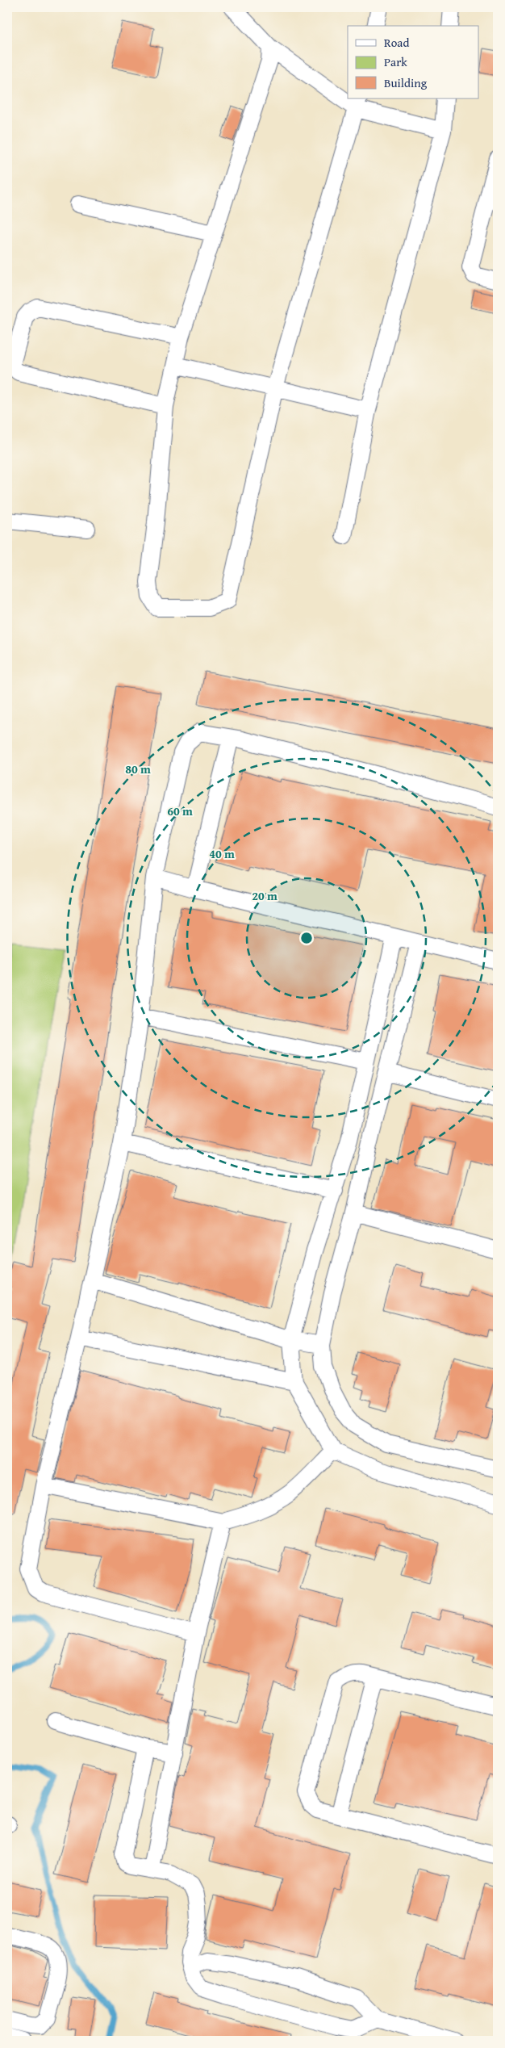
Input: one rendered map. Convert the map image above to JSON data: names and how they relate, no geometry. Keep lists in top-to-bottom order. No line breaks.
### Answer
{"legend":["Road","Park","Building"],"rings":["80 m","60 m","40 m","20 m"]}
